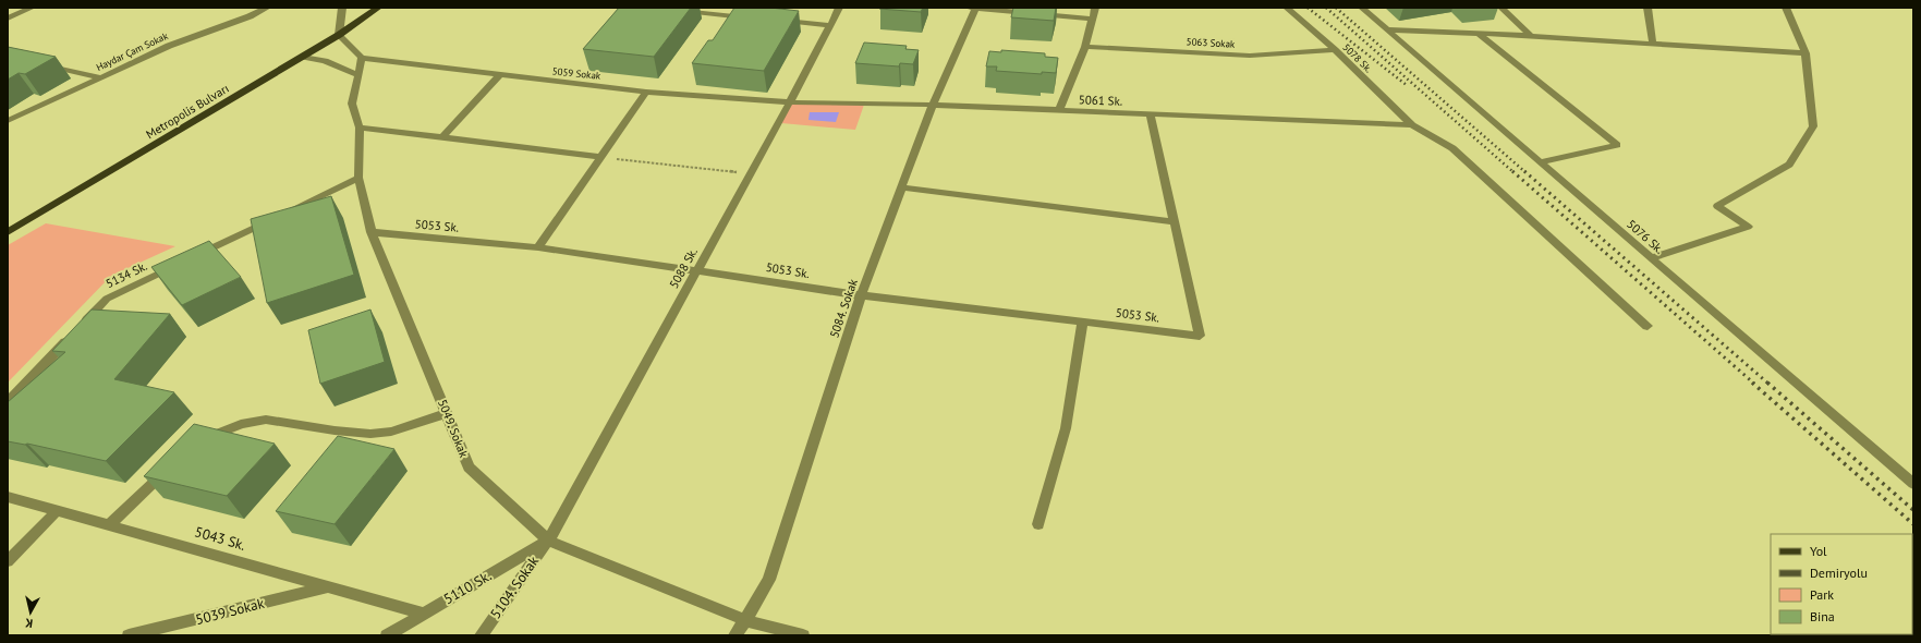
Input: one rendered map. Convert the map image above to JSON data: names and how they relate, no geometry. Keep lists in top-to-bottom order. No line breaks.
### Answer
{"streets":{"main road":["Metropolis Bulvarı"],"street":["5063 Sokak","Haydar Çam Sokak","5078 Sk.","5059 Sokak","5061 Sk.","5053 Sk.","5076 Sk.","5088 Sk.","5134 Sk.","5084. Sokak","5049. Sokak","5043 Sk.","5110 Sk.","5104. Sokak","5039 Sokak"]},"crossings":[["5063 Sokak","5078 Sk."],["5078 Sk.","5061 Sk."],["5059 Sokak","5061 Sk."],["5059 Sokak","5088 Sk."],["5059 Sokak","5049. Sokak"],["5061 Sk.","5088 Sk."],["5061 Sk.","5084. Sokak"],["5053 Sk.","5088 Sk."],["5053 Sk.","5084. Sokak"],["5053 Sk.","5049. Sokak"],["5088 Sk.","5049. Sokak"],["5088 Sk.","5110 Sk."],["5088 Sk.","5104. Sokak"],["5084. Sokak","5049. Sokak"],["5049. Sokak","5110 Sk."],["5049. Sokak","5104. Sokak"],["5043 Sk.","5110 Sk."],["5043 Sk.","5039 Sokak"],["5110 Sk.","5104. Sokak"]],"legend":["Yol","Demiryolu","Park","Bina"],"north":"bottom"}
